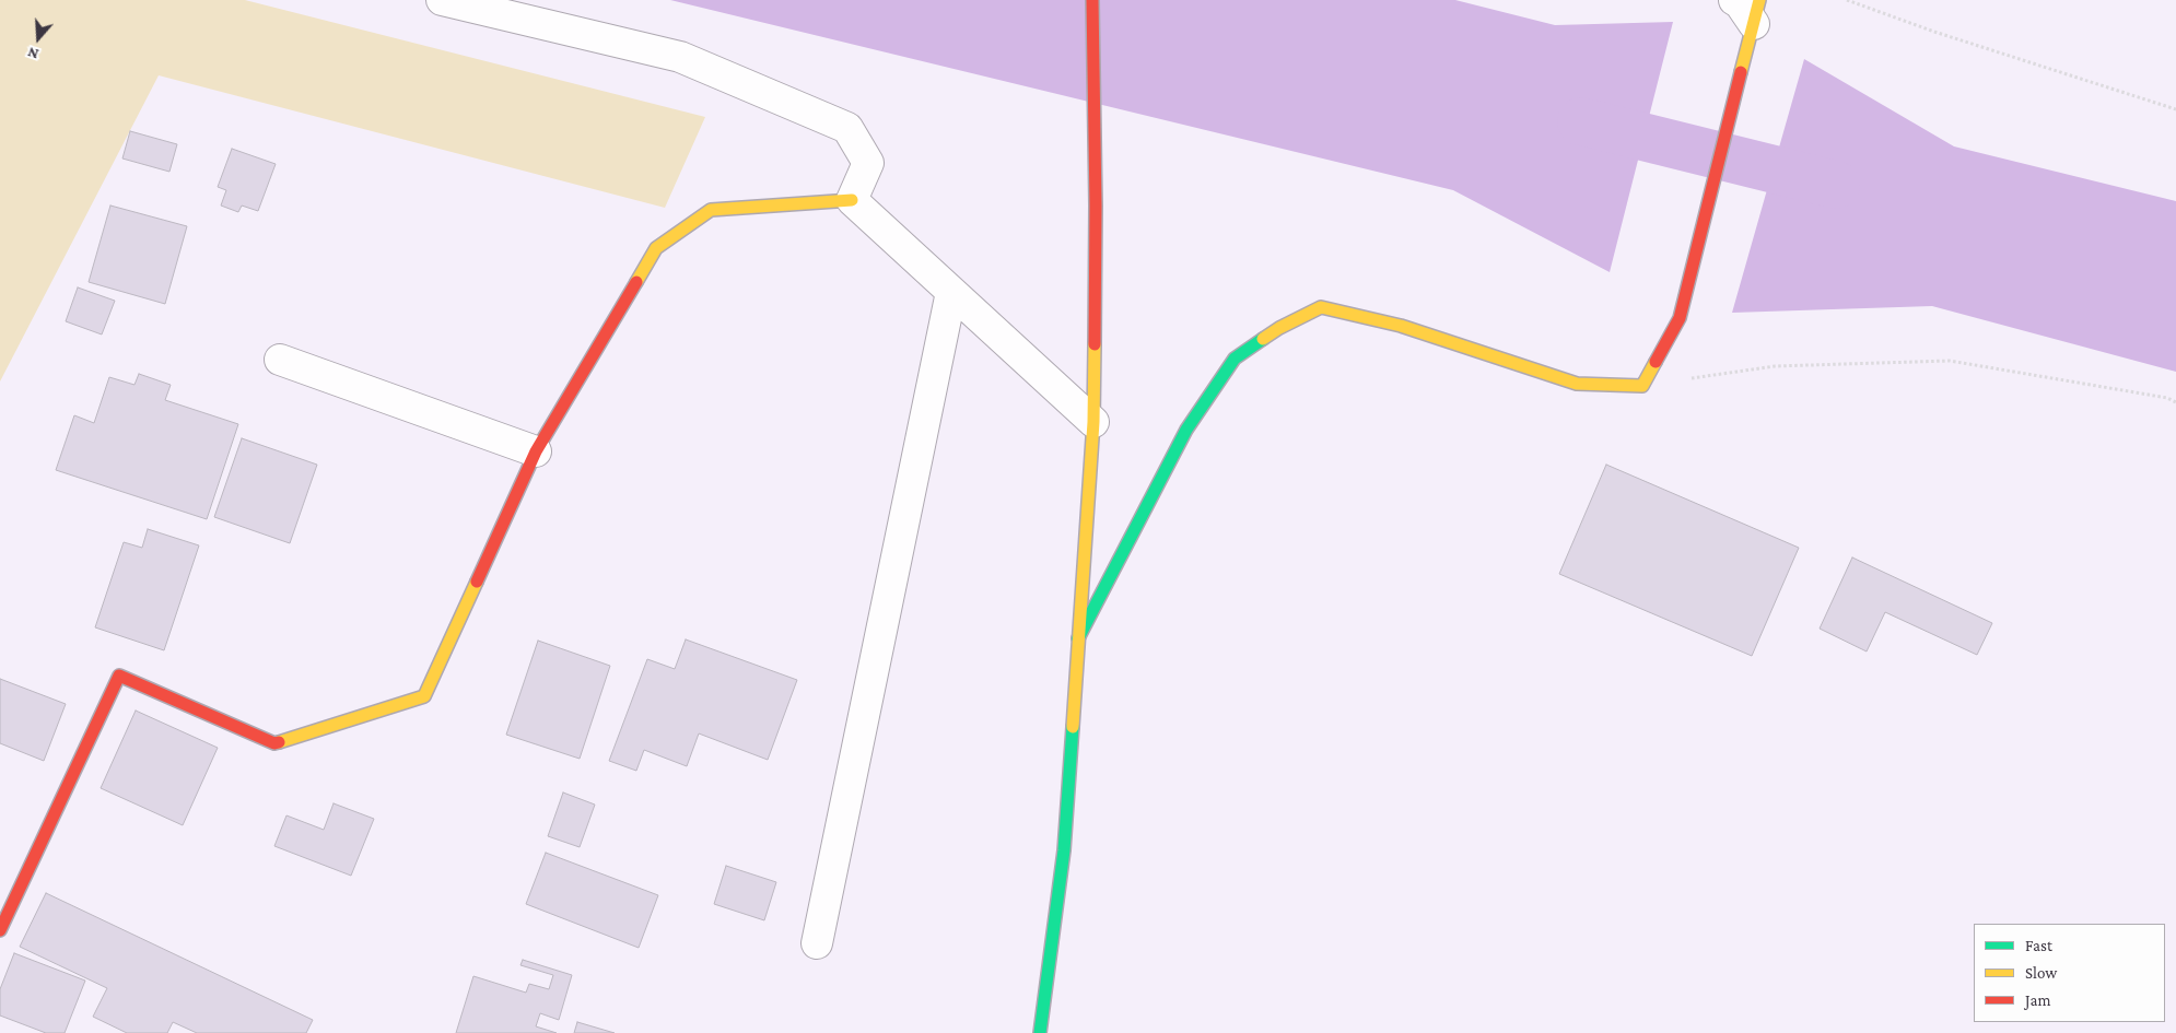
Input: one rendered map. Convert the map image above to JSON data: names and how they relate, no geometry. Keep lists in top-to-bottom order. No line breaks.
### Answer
{"legend":["Fast","Slow","Jam"],"north":"bottom"}
